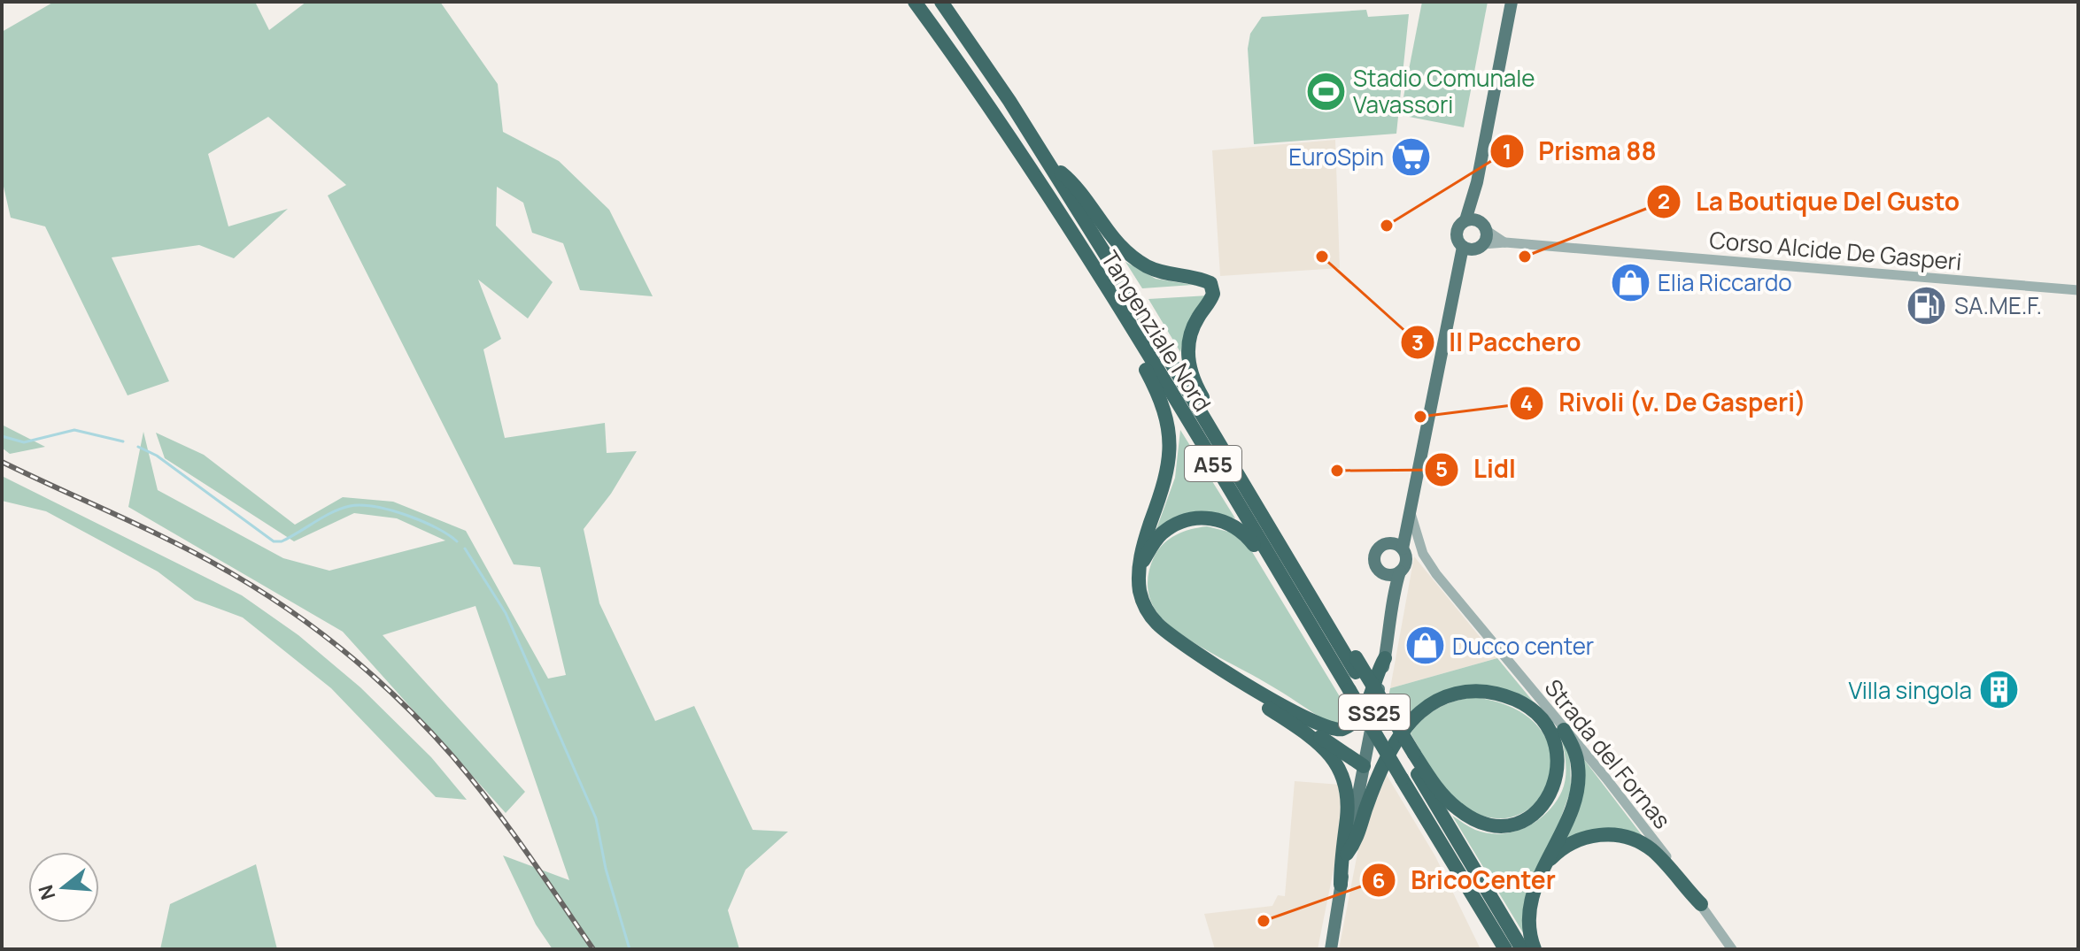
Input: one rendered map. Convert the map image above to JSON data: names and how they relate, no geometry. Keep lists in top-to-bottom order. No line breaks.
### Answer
{"streets":{"highway":["Tangenziale Nord","A55"],"main road":["SS25"],"street":["Corso Alcide De Gasperi","Strada del Fornas"]},"crossings":[["Corso Alcide De Gasperi","SS25"],["SS25","Strada del Fornas"]],"places":{"sports":["Stadio Comunale Vavassori"],"supermarket":["EuroSpin"],"other":["Prisma 88","Il Pacchero","La Boutique Del Gusto","Rivoli (v. De Gasperi)","Lidl","BricoCenter"],"shop":["Elia Riccardo","Ducco center"],"fuel station":["SA.ME.F."],"building":["Villa singola"]},"north":"left"}
